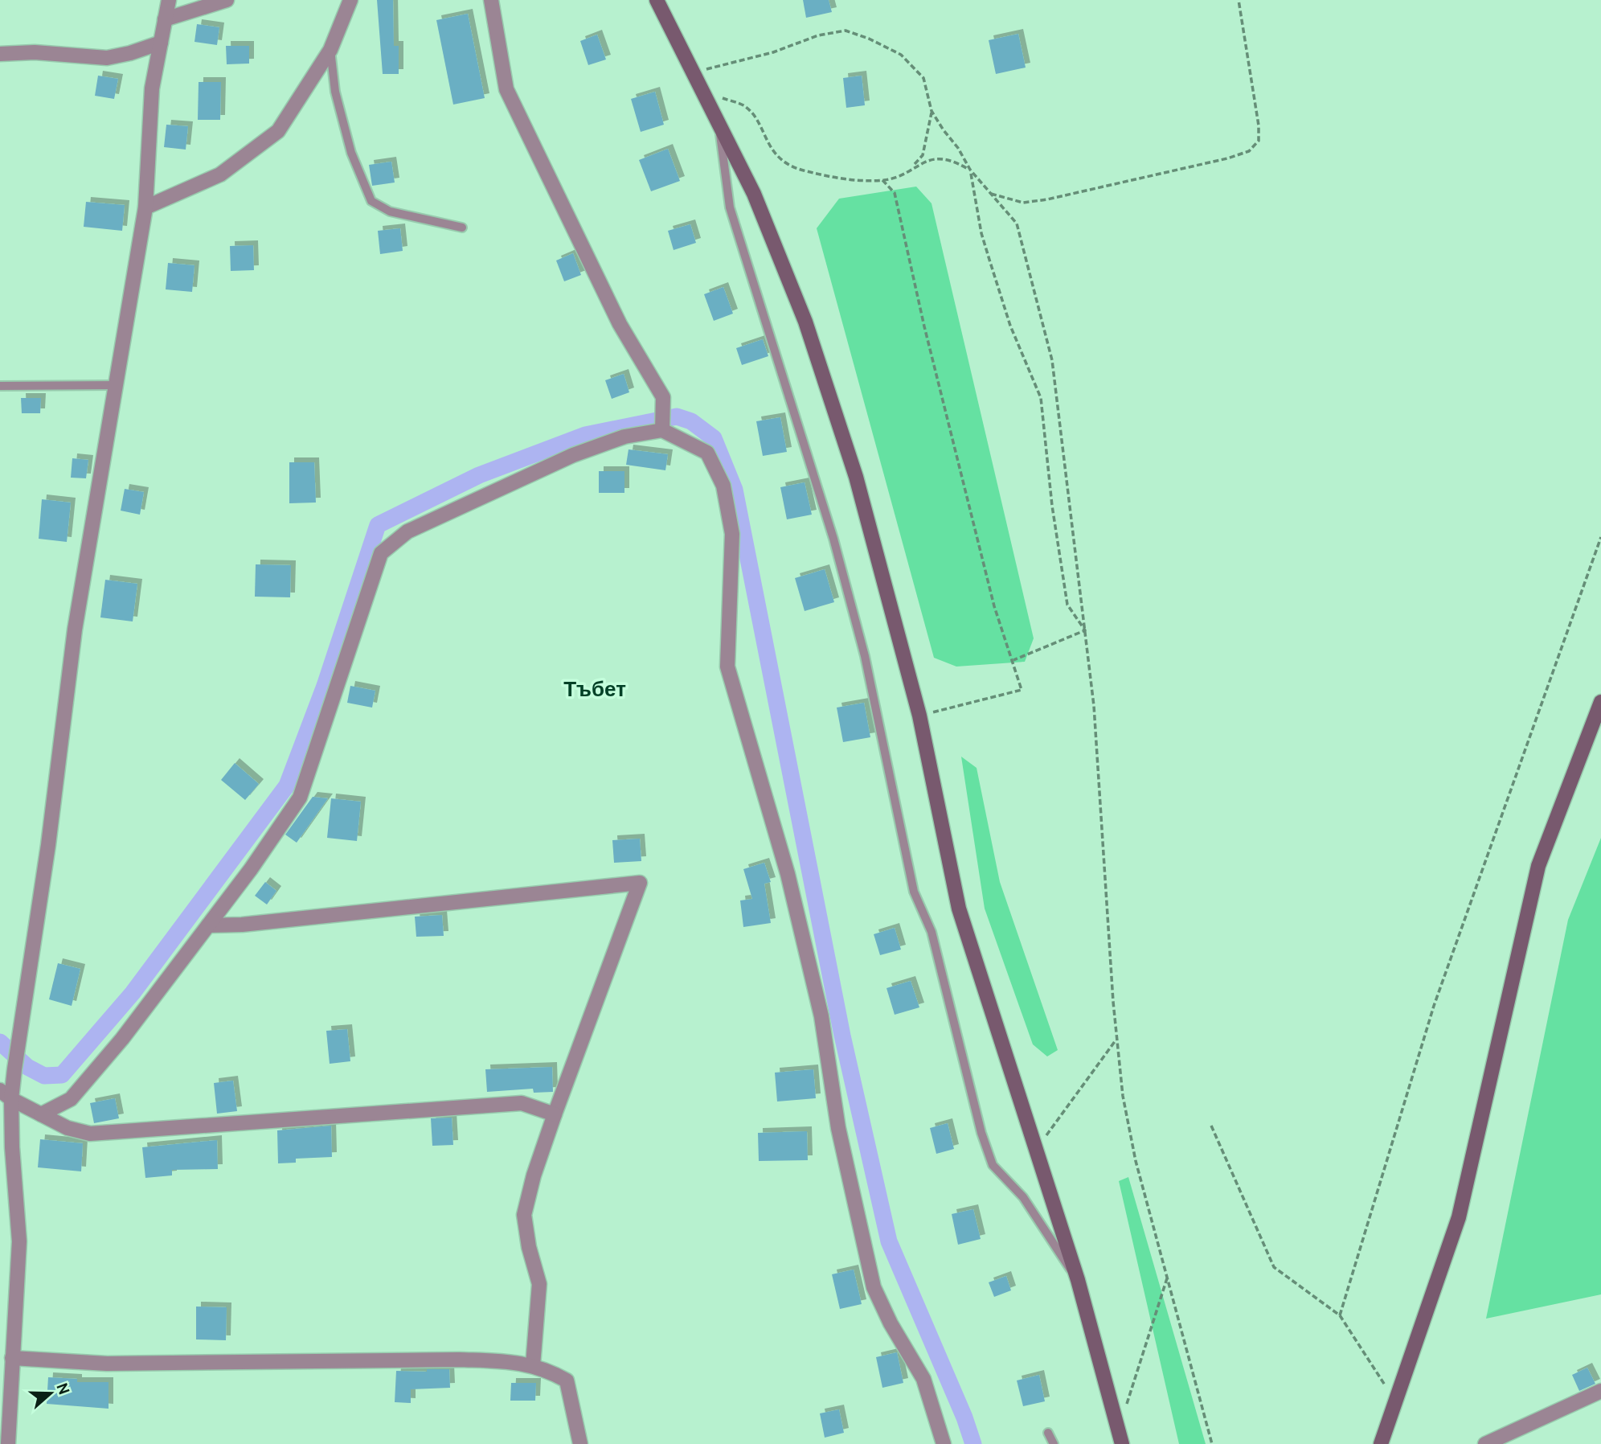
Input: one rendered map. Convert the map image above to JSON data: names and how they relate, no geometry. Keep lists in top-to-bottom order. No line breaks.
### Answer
{"districts":["Тъбет"],"north":"right"}
